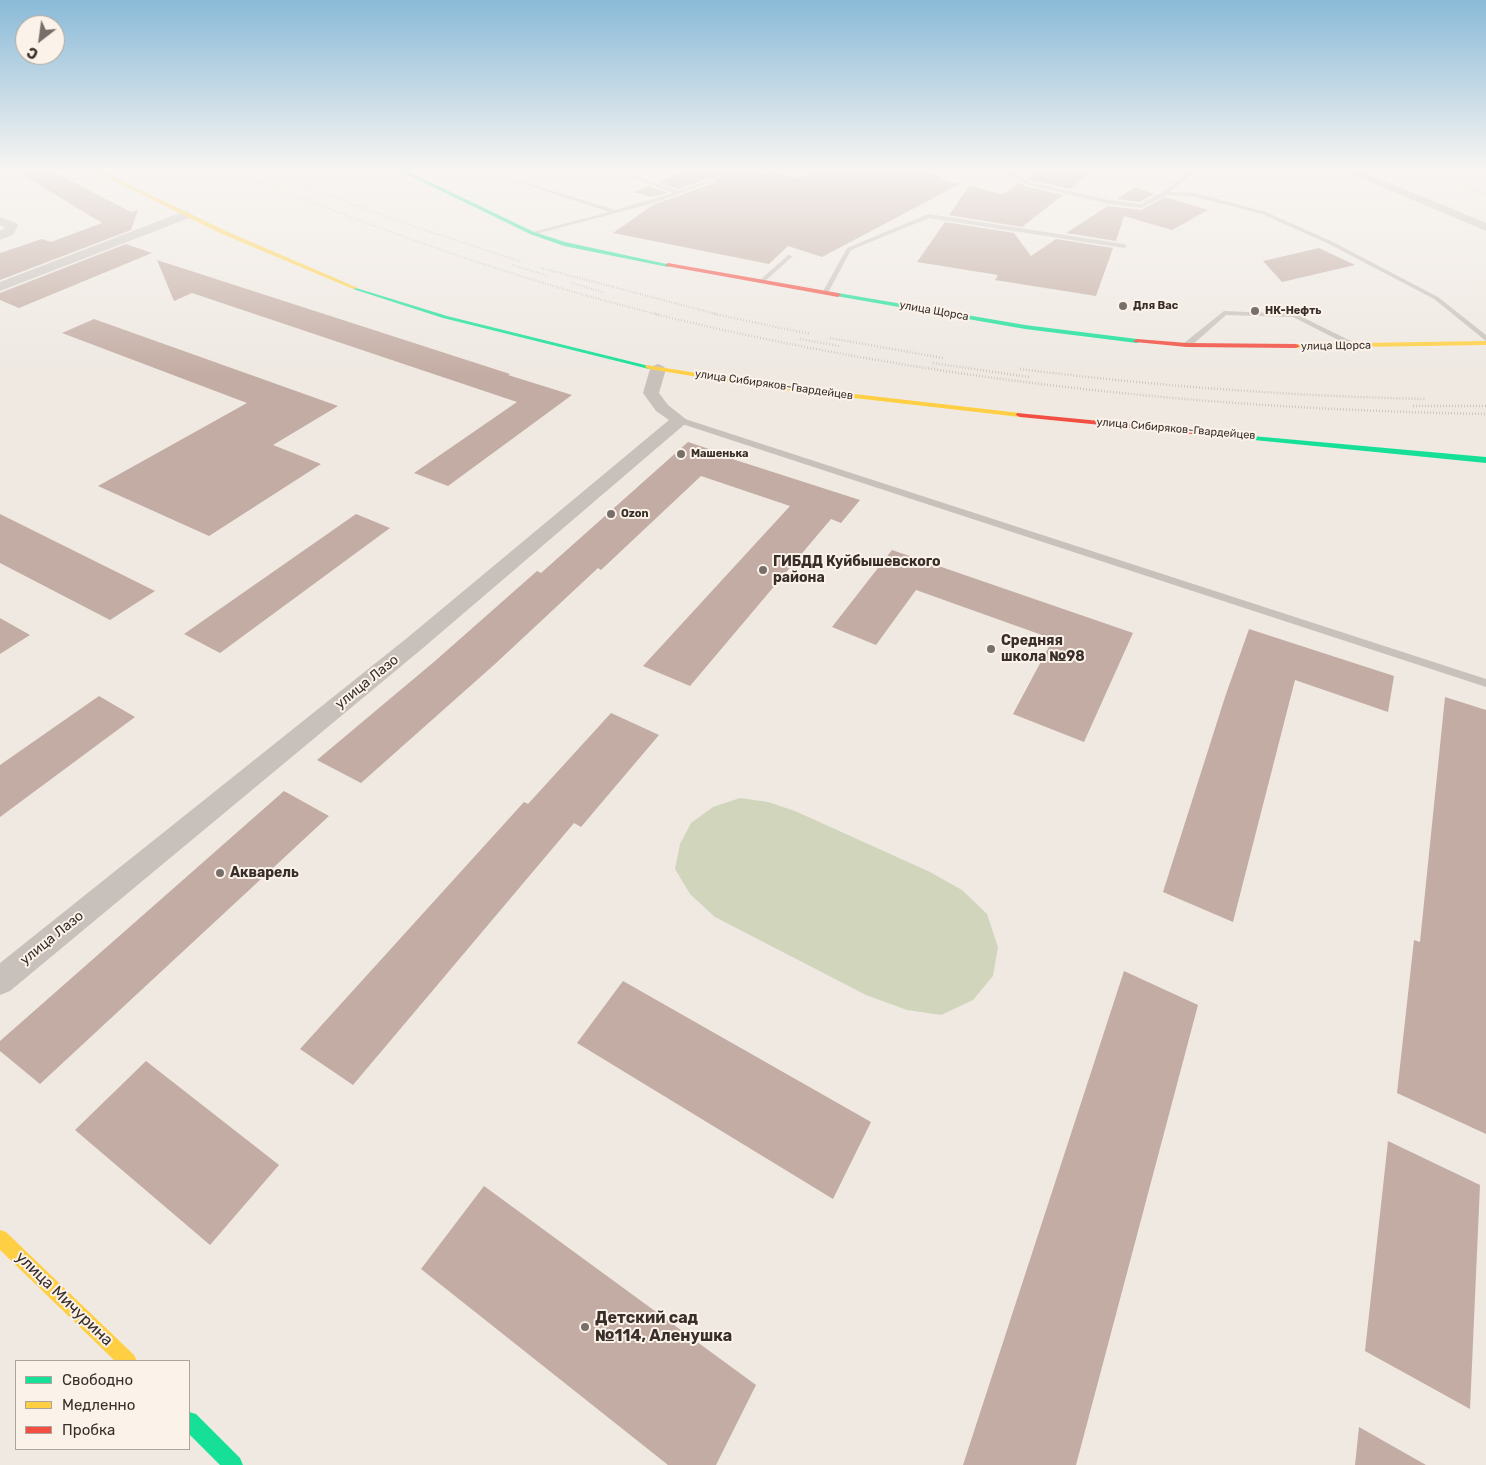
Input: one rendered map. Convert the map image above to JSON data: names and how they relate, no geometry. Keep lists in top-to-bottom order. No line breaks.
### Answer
{"streets":{"street":["улица Щорса","улица Сибиряков-Гвардейцев","улица Лазо","улица Мичурина"]},"places":["Для Вас","НК-Нефть","Машенька","Ozon","ГИБДД Куйбышевского района","Средняя школа №98","Акварель","Детский сад №114, Аленушка"],"legend":["Свободно","Медленно","Пробка"],"north":"bottom left"}
